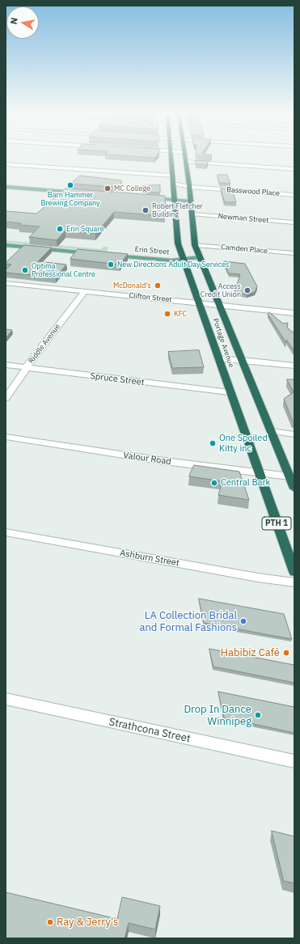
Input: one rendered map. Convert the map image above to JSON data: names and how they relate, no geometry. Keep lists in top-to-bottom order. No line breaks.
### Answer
{"streets":{"highway":["Portage Avenue","PTH 1"],"main road":["Erin Street"],"street":["Basswood Place","Newman Street","Camden Place","Clifton Street","Riddle Avenue","Spruce Street","Valour Road","Ashburn Street","Strathcona Street"]},"crossings":[["Basswood Place","Portage Avenue"],["Newman Street","Portage Avenue"],["Camden Place","Portage Avenue"],["Erin Street","Portage Avenue"],["Clifton Street","Portage Avenue"],["Clifton Street","Riddle Avenue"],["Portage Avenue","Spruce Street"],["Portage Avenue","Valour Road"],["Riddle Avenue","Spruce Street"]],"places":["Barn Hammer Brewing Company","MC College","Robert Fletcher Building","Erin Square","New Directions Adult Day Services","Optima Professional Centre","McDonald's","Access Credit Union","KFC","One Spoiled Kitty inc","Central Bark","LA Collection Bridal and Formal Fashions","Habibiz Café","Drop In Dance Winnipeg","Ray & Jerry's"],"north":"left"}
